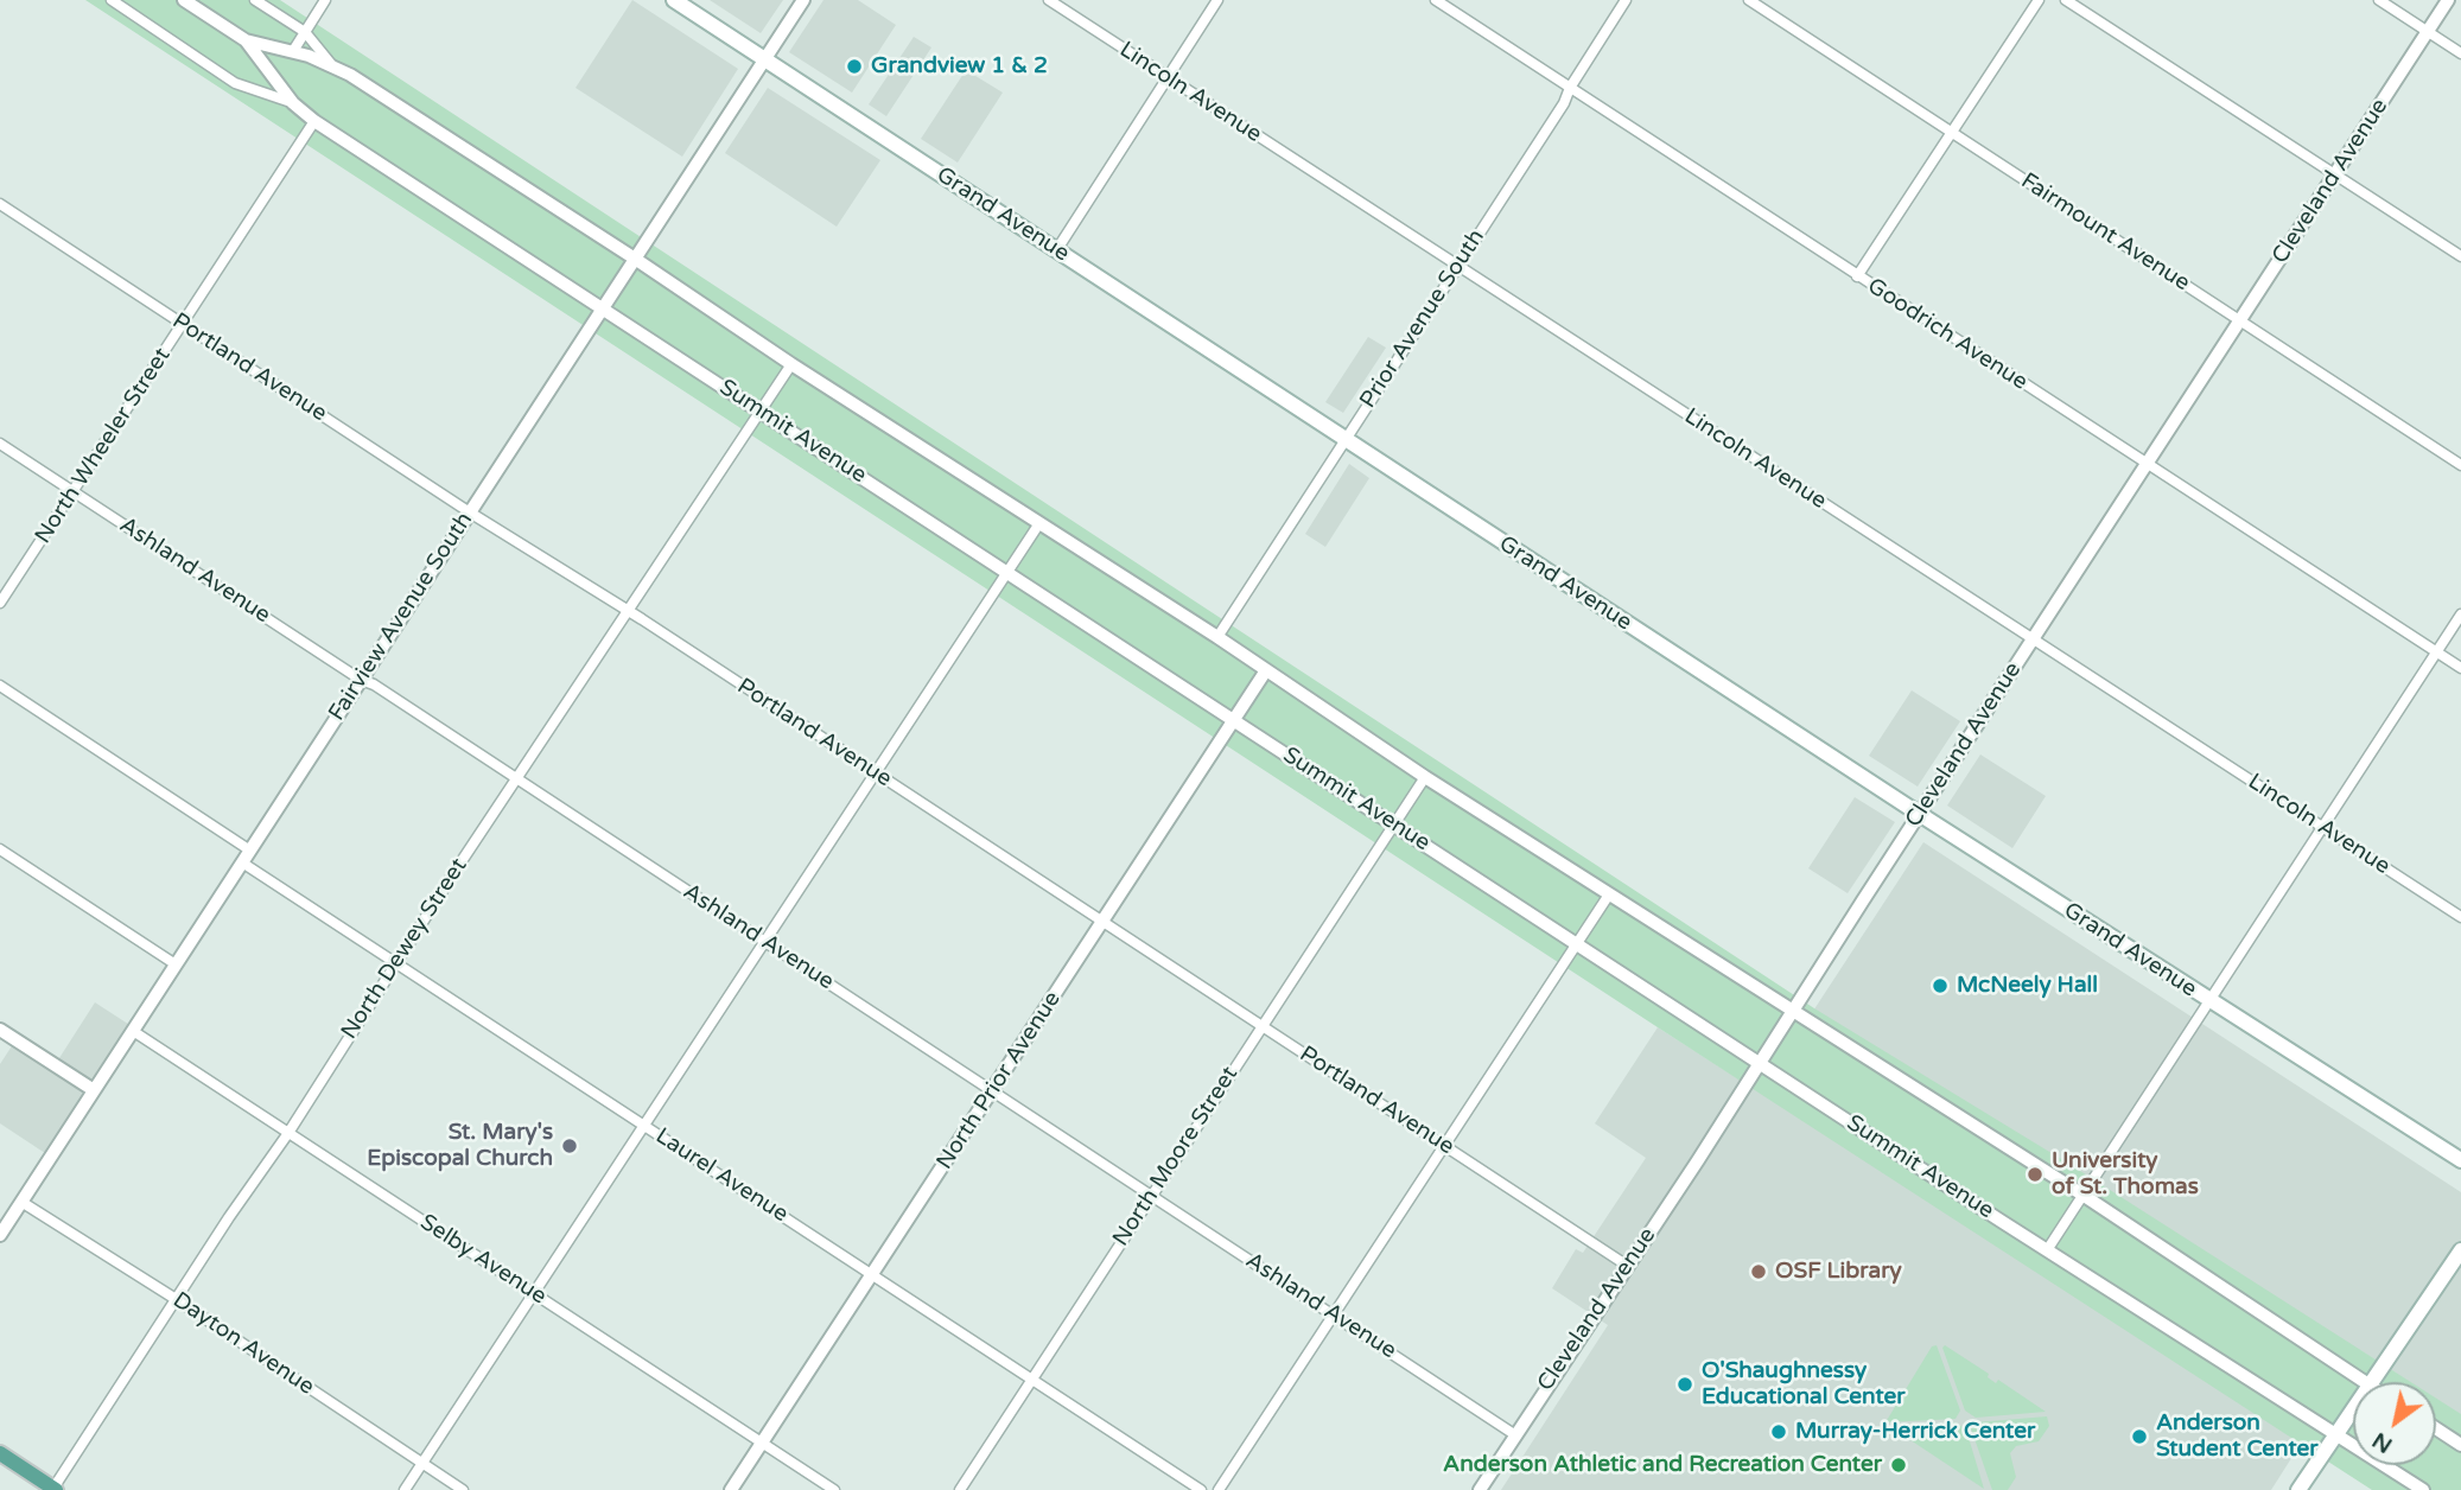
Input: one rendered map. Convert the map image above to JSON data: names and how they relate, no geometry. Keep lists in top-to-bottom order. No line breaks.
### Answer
{"streets":{"main road":["Grand Avenue"],"street":["Lincoln Avenue","Cleveland Avenue","Fairmount Avenue","Prior Avenue South","Goodrich Avenue","Portland Avenue","Summit Avenue","North Wheeler Street","Ashland Avenue","Fairview Avenue South","North Dewey Street","North Prior Avenue","North Moore Street","Laurel Avenue","Selby Avenue","Dayton Avenue"]},"crossings":[["Lincoln Avenue","Cleveland Avenue"],["Lincoln Avenue","Prior Avenue South"],["Cleveland Avenue","Grand Avenue"],["Cleveland Avenue","Fairmount Avenue"],["Cleveland Avenue","Goodrich Avenue"],["Cleveland Avenue","Portland Avenue"],["Cleveland Avenue","Summit Avenue"],["Cleveland Avenue","Ashland Avenue"],["Grand Avenue","Prior Avenue South"],["Grand Avenue","Fairview Avenue South"],["Prior Avenue South","Goodrich Avenue"],["Prior Avenue South","Summit Avenue"],["Portland Avenue","North Wheeler Street"],["Portland Avenue","Fairview Avenue South"],["Portland Avenue","North Dewey Street"],["Portland Avenue","North Prior Avenue"],["Portland Avenue","North Moore Street"],["Summit Avenue","North Wheeler Street"],["Summit Avenue","Fairview Avenue South"],["Summit Avenue","North Dewey Street"],["Summit Avenue","North Prior Avenue"],["Summit Avenue","North Moore Street"],["North Wheeler Street","Ashland Avenue"],["Ashland Avenue","Fairview Avenue South"],["Ashland Avenue","North Dewey Street"],["Ashland Avenue","North Prior Avenue"],["Ashland Avenue","North Moore Street"],["Fairview Avenue South","Laurel Avenue"],["Fairview Avenue South","Selby Avenue"],["Fairview Avenue South","Dayton Avenue"],["North Dewey Street","Laurel Avenue"],["North Dewey Street","Selby Avenue"],["North Dewey Street","Dayton Avenue"],["North Prior Avenue","Laurel Avenue"],["North Prior Avenue","Selby Avenue"],["North Moore Street","Laurel Avenue"]],"places":["Grandview 1 & 2","McNeely Hall","St. Mary's Episcopal Church","University of St. Thomas","OSF Library","O'Shaughnessy Educational Center","Murray-Herrick Center","Anderson Student Center","Anderson Athletic and Recreation Center"],"north":"bottom left"}
